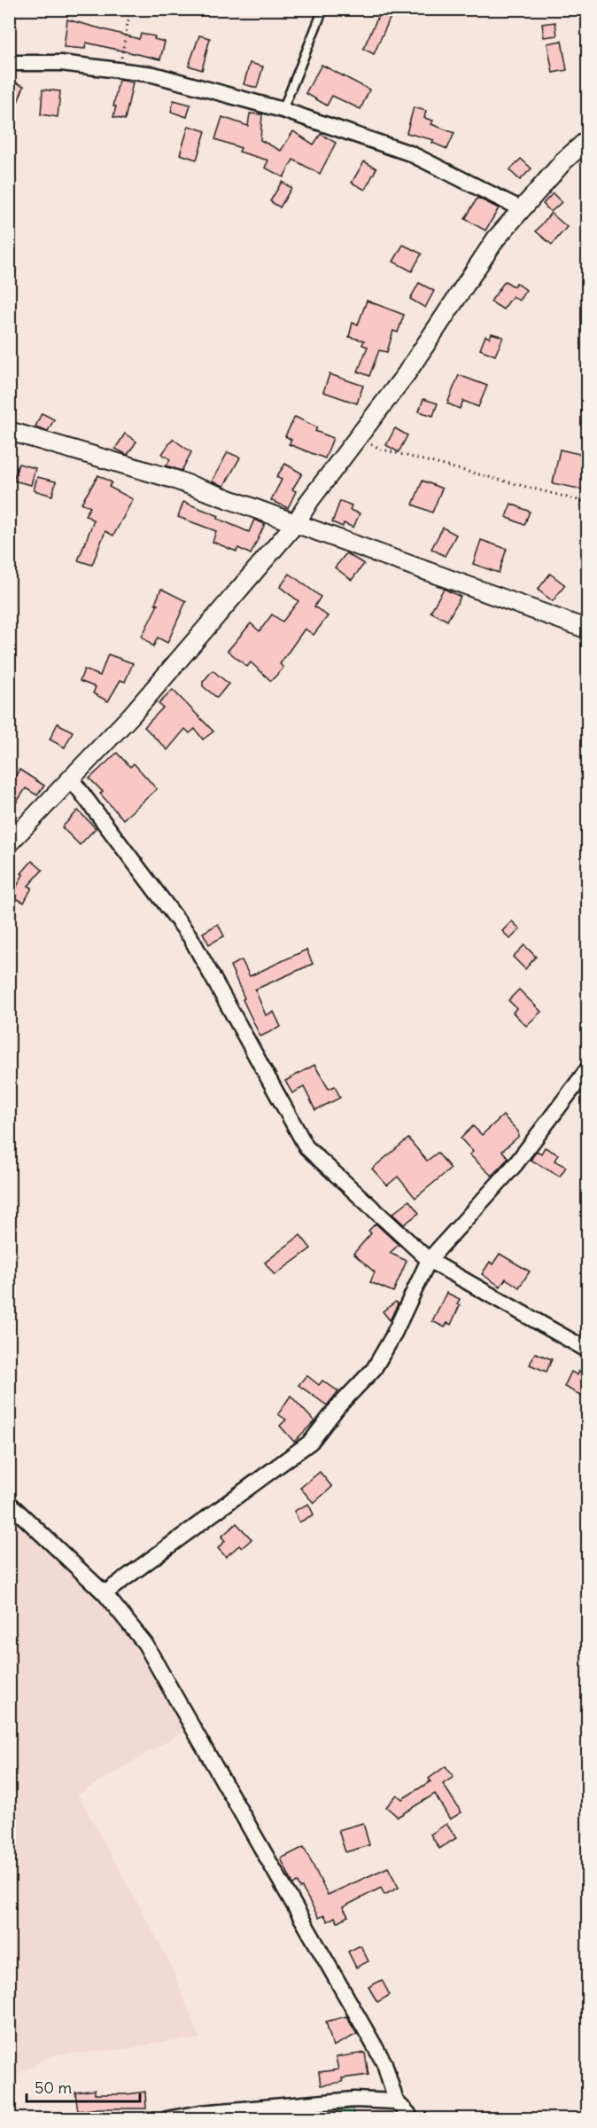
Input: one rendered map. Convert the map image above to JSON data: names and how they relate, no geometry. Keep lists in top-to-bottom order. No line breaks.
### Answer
{"scale_bar":"50 m"}
